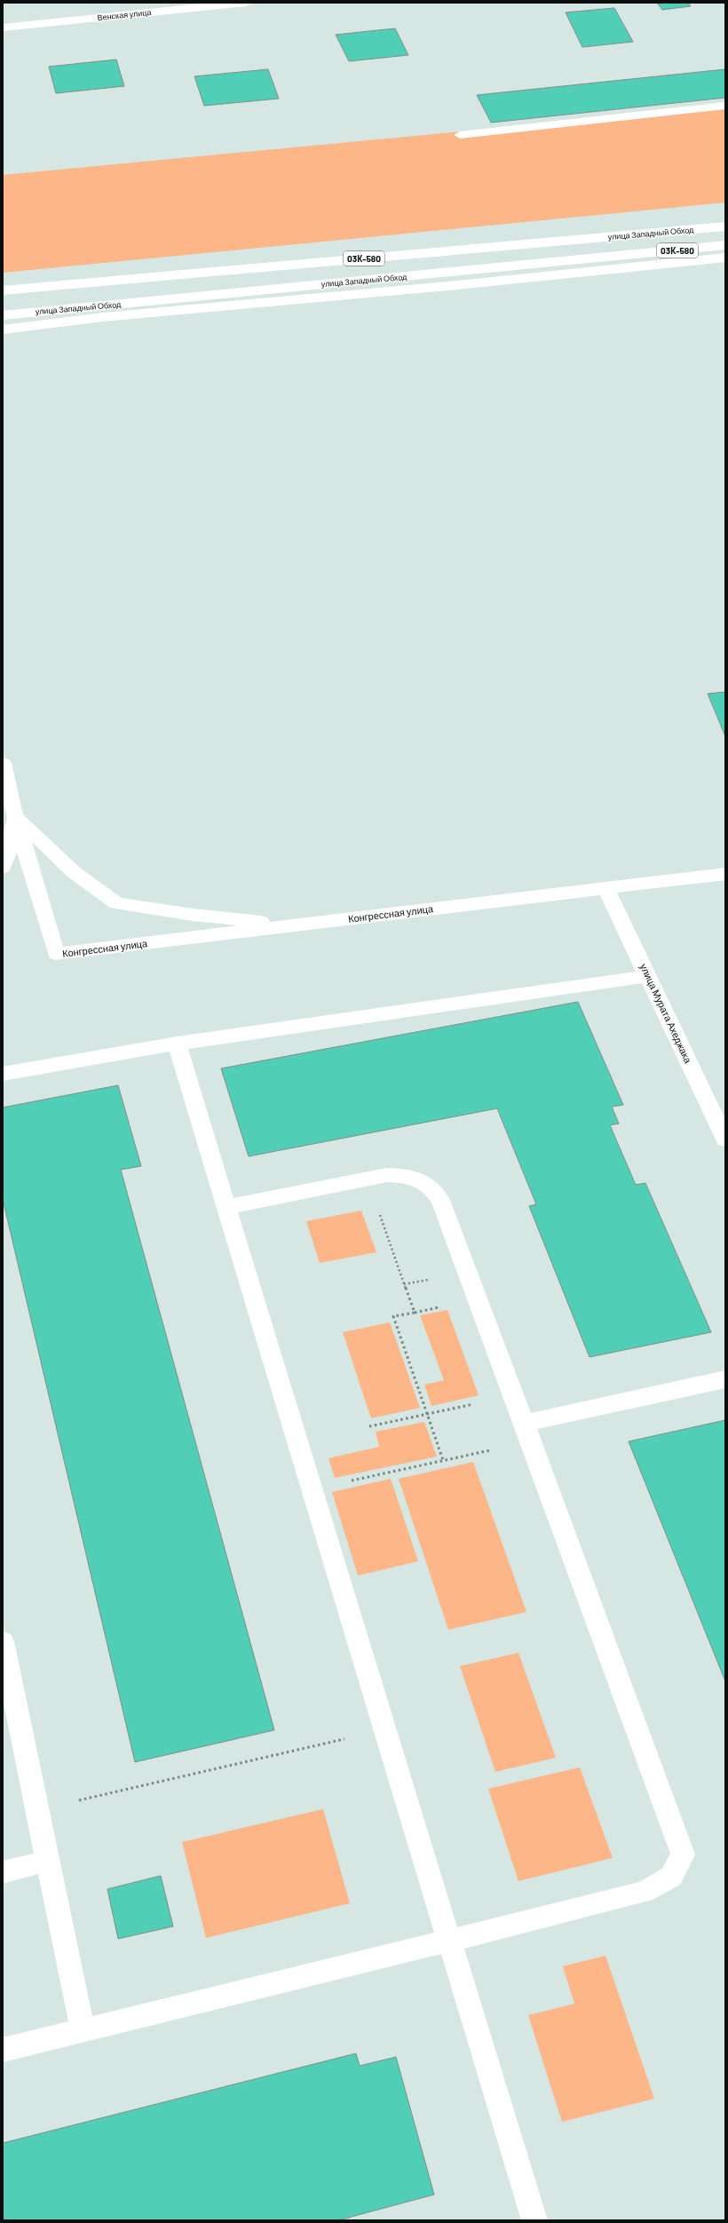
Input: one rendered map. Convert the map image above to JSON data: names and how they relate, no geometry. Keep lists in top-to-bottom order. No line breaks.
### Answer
{"streets":{"main road":["Венская улица","улица Западный Обход","03К-580","Конгрессная улица","улица Мурата Ахеджака"]},"crossings":[["Конгрессная улица","улица Мурата Ахеджака"]]}
